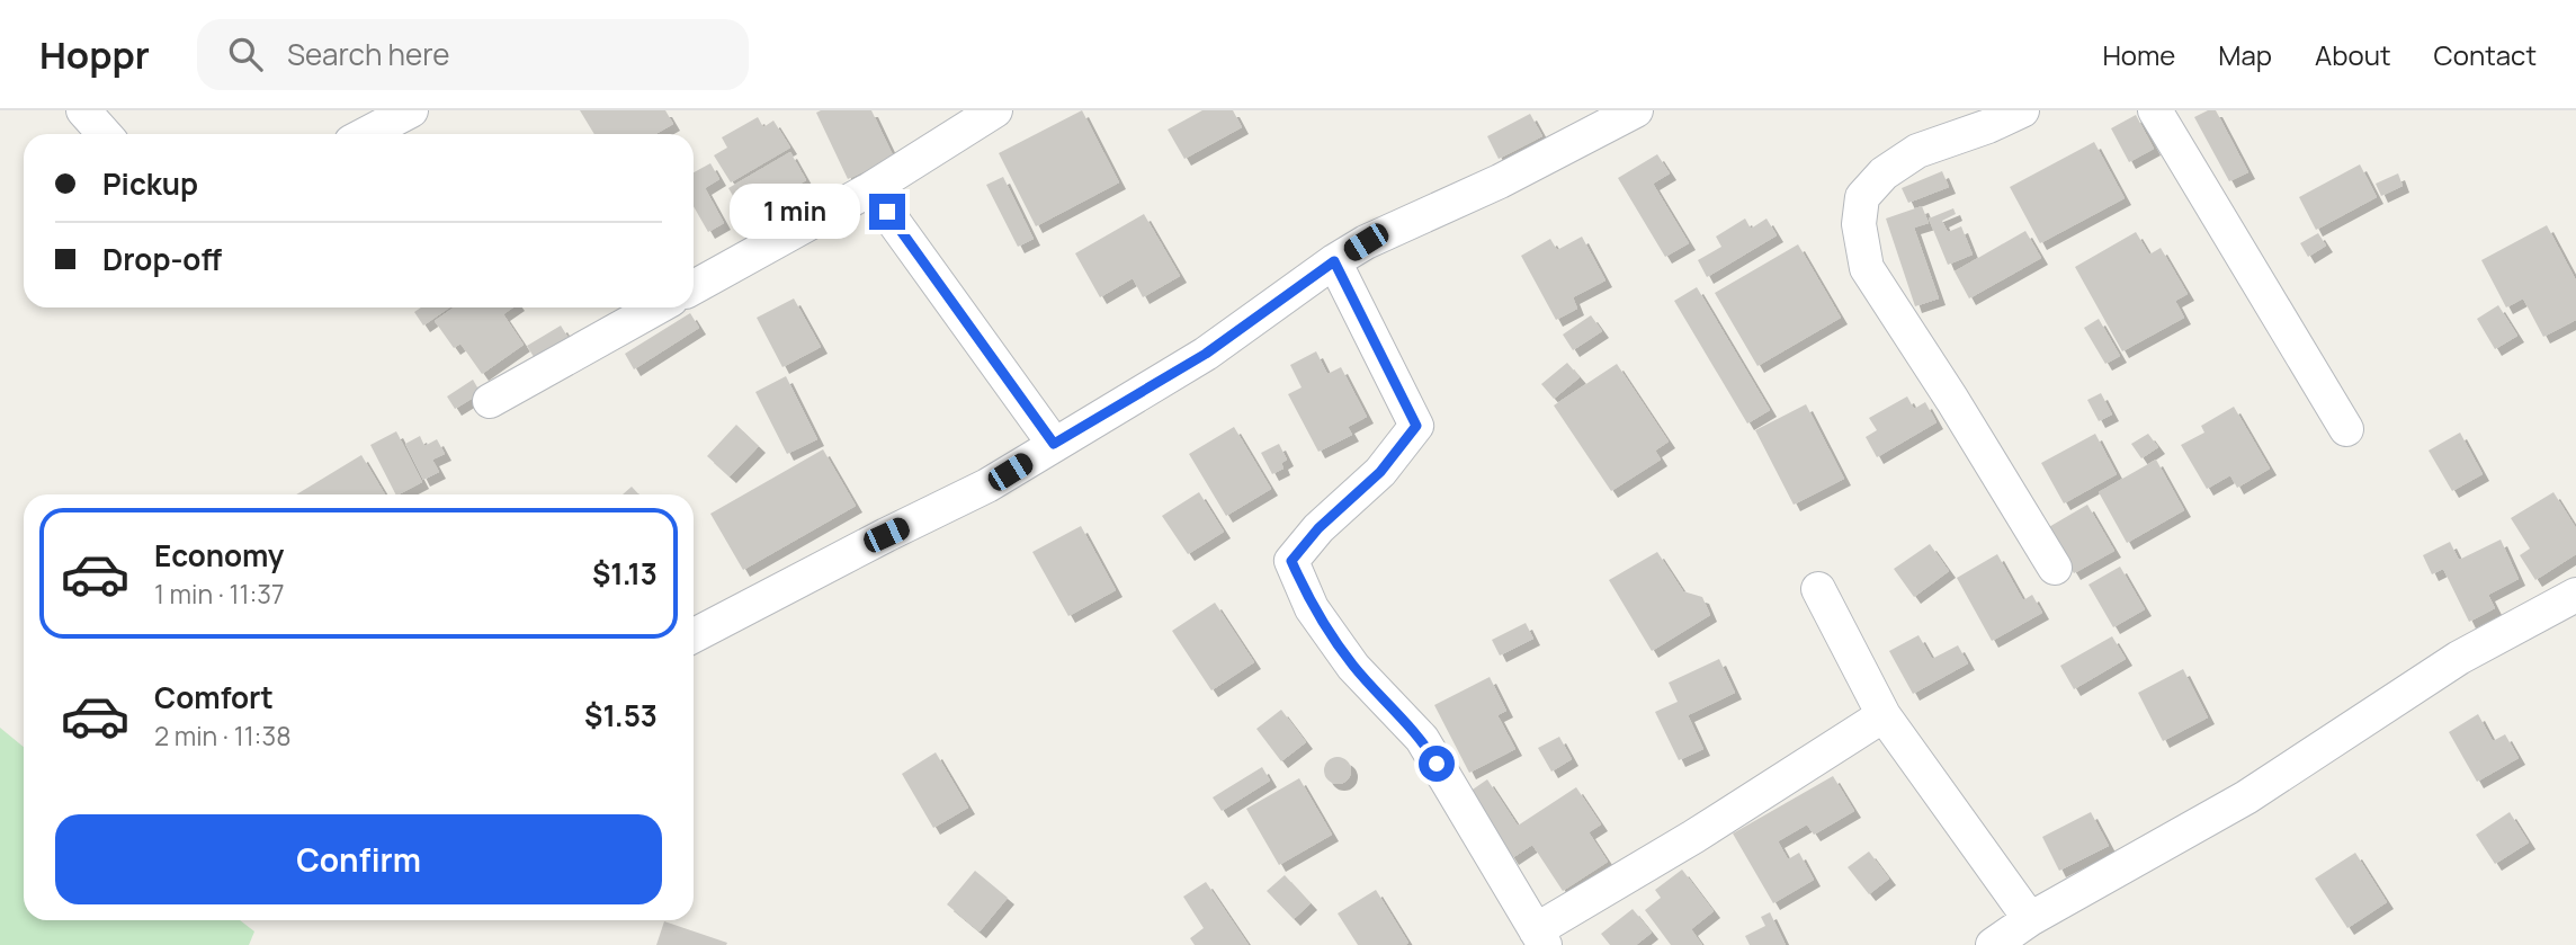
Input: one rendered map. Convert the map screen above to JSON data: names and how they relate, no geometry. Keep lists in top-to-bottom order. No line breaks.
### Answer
{"page":{"header":"Hoppr","search":"Search here","nav":["Home","Map","About","Contact"],"banner":["Pickup","Drop-off"],"bubble":"1 min","list":[{"name":"Economy","note":"1 min · 11:37","value":"$1.13"},{"name":"Comfort","note":"2 min · 11:38","value":"$1.53"}],"buttons":"Confirm"}}
